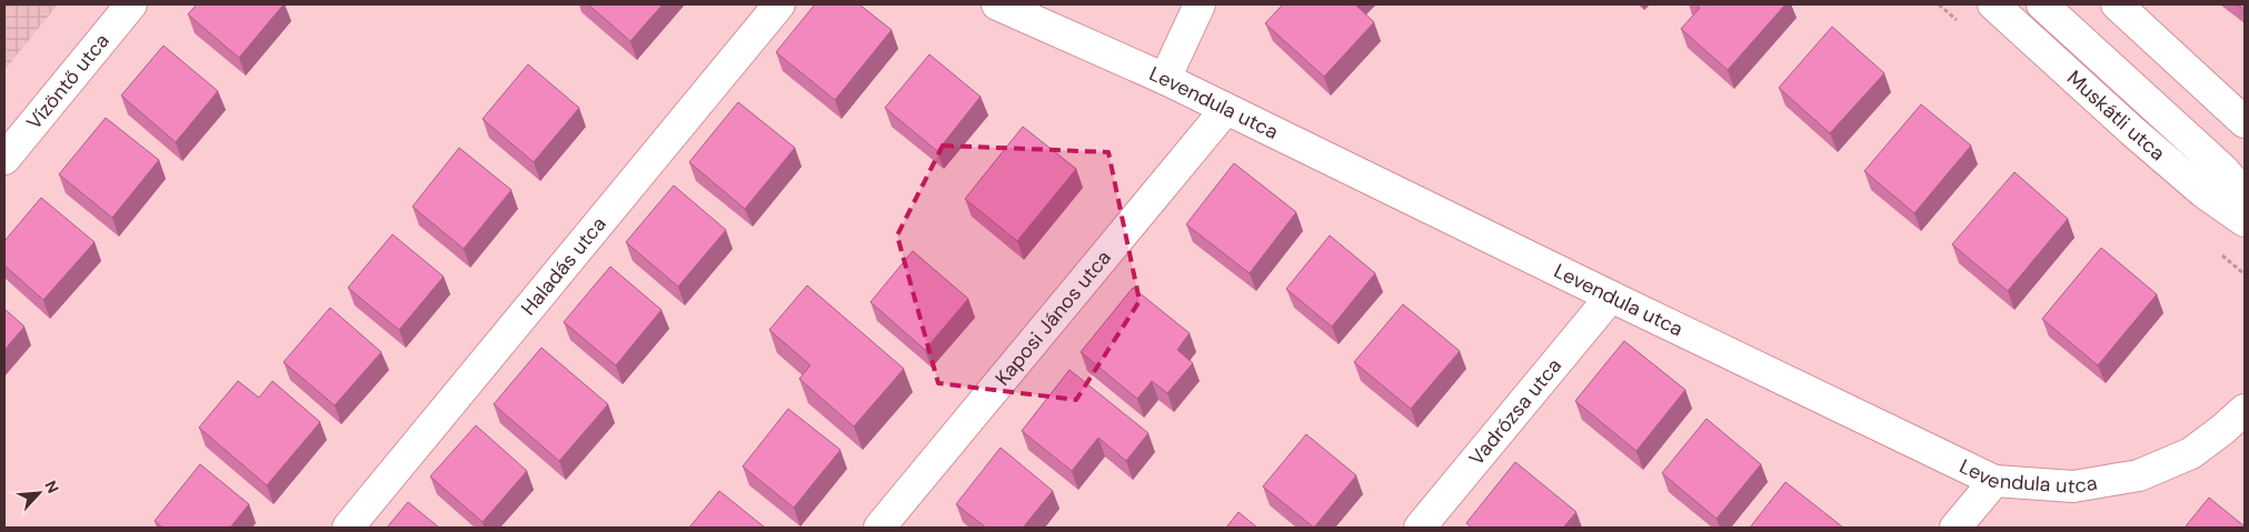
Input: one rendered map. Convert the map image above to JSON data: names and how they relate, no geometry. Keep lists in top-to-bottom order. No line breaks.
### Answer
{"streets":{"street":["Vízöntő utca","Levendula utca","Muskátli utca","Haladás utca","Kaposi János utca","Vadrózsa utca"]},"crossings":[["Levendula utca","Kaposi János utca"],["Levendula utca","Vadrózsa utca"]],"north":"top right"}
